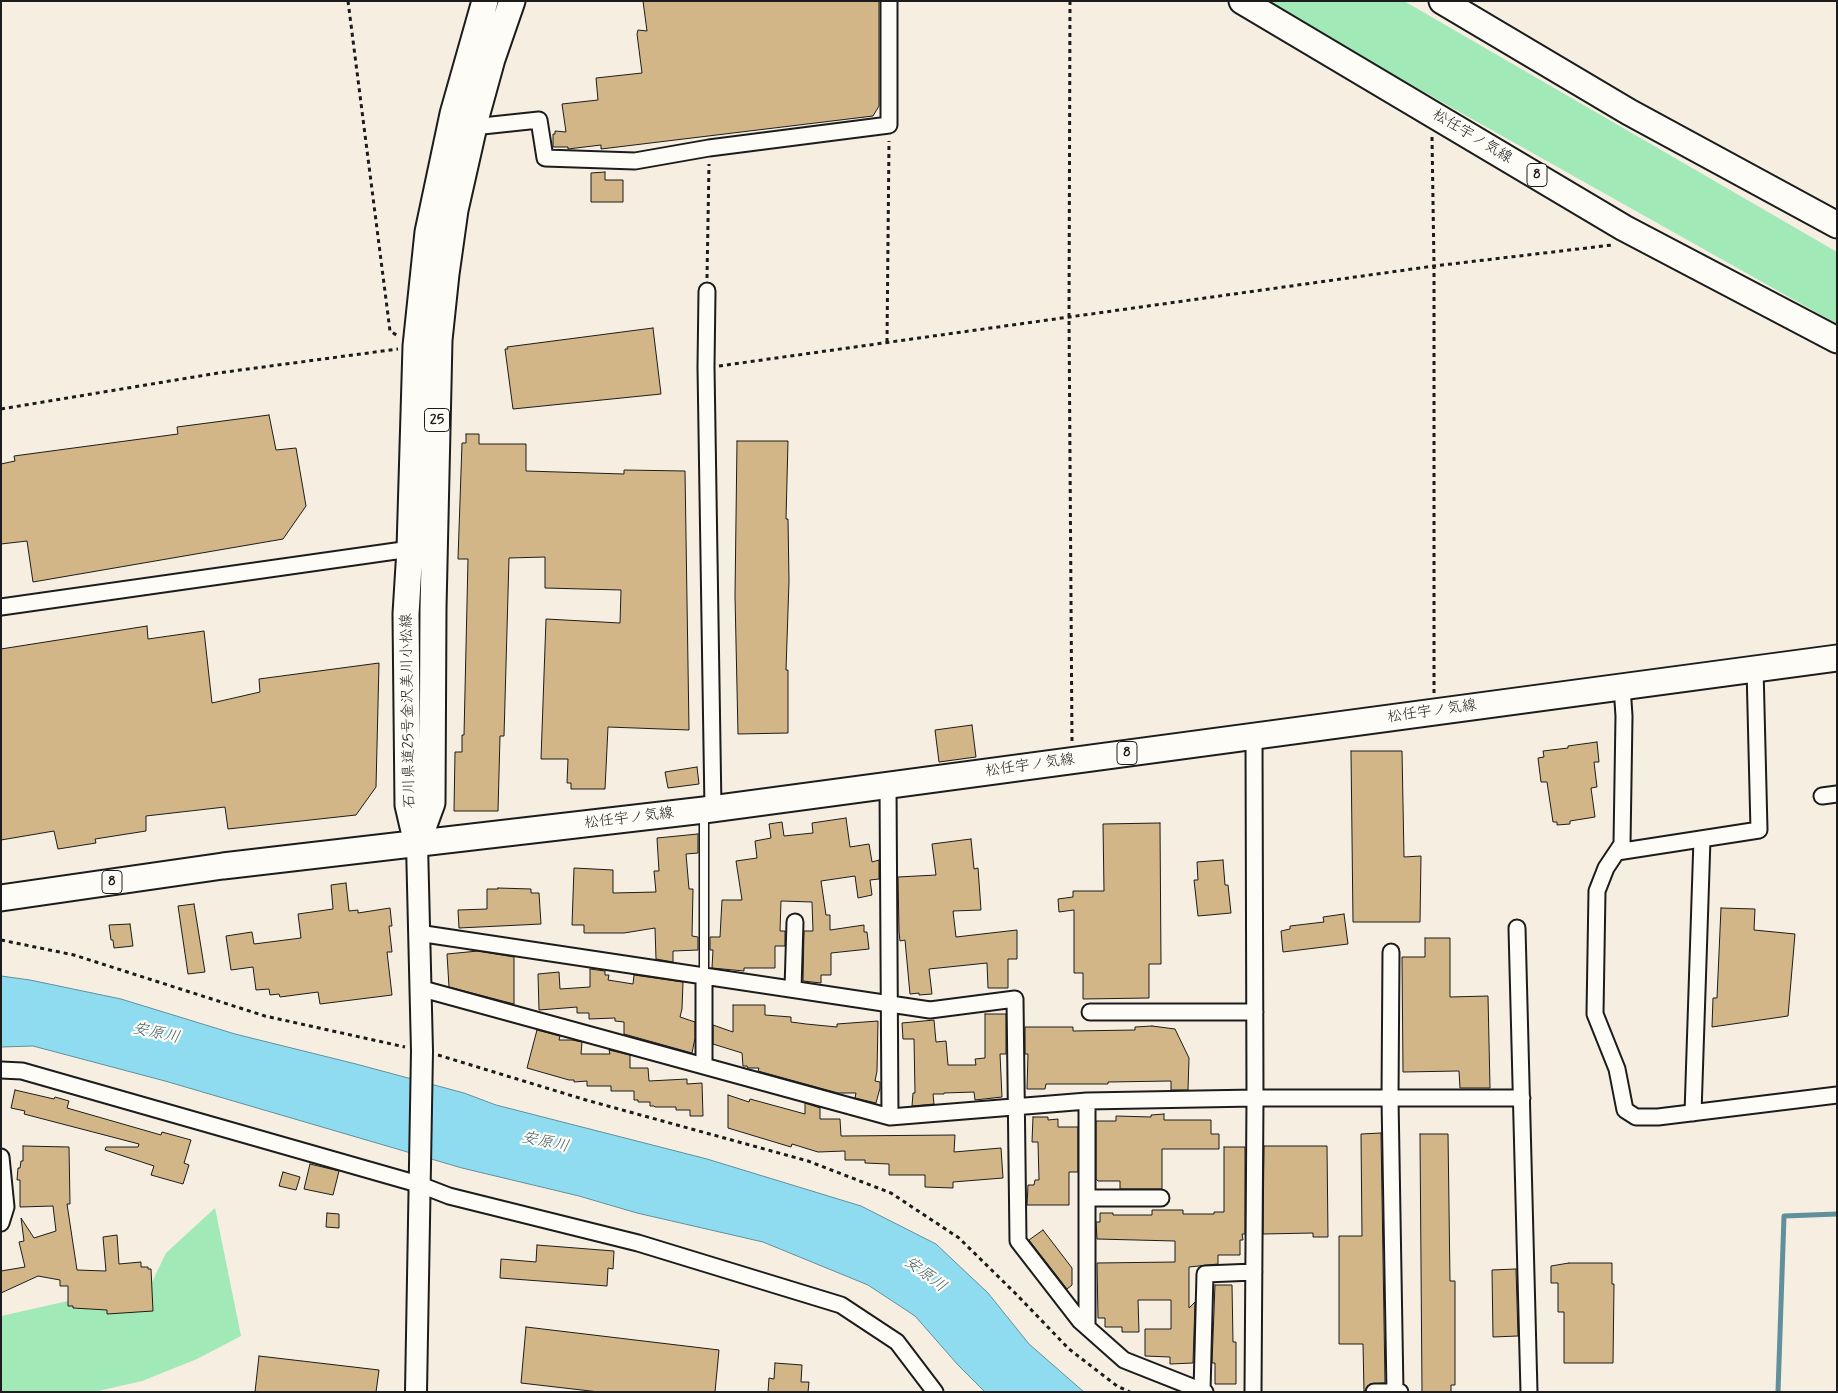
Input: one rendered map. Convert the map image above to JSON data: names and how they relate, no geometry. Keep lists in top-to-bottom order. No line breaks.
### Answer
{"streets":{"main road":["松任宇ノ気線","8","25","石川県道25号金沢美川小松線"]},"crossings":[["松任宇ノ気線","石川県道25号金沢美川小松線"]],"water":["安原川"]}
